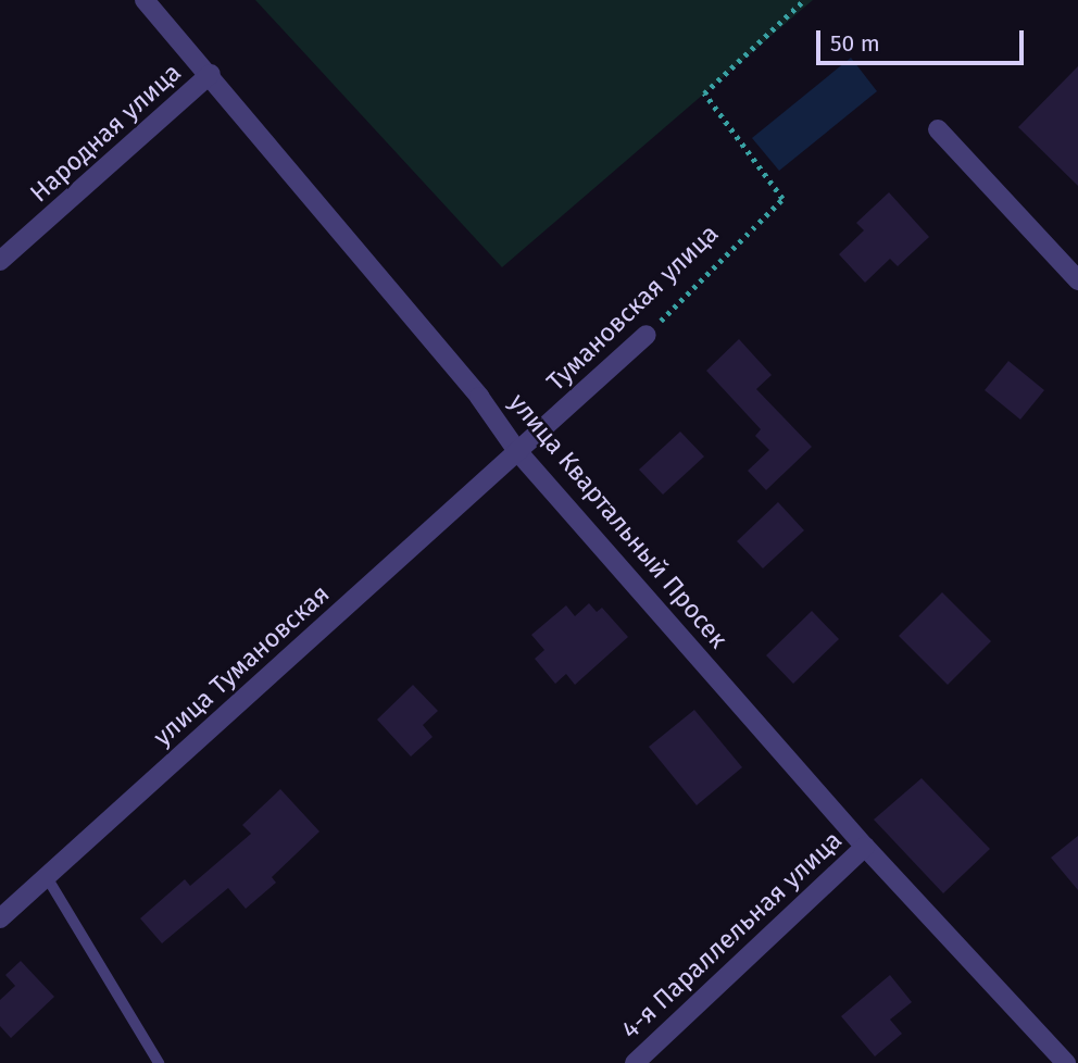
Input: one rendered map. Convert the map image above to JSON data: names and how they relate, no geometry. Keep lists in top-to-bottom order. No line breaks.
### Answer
{"streets":{"street":["Народная улица","Тумановская улица","улица Квартальный Просек","улица Тумановская","4-я Параллельная улица"]},"crossings":[["Народная улица","улица Квартальный Просек"],["Тумановская улица","улица Квартальный Просек"],["Тумановская улица","улица Тумановская"],["улица Квартальный Просек","улица Тумановская"],["улица Квартальный Просек","4-я Параллельная улица"]],"scale_bar":"50 m"}
